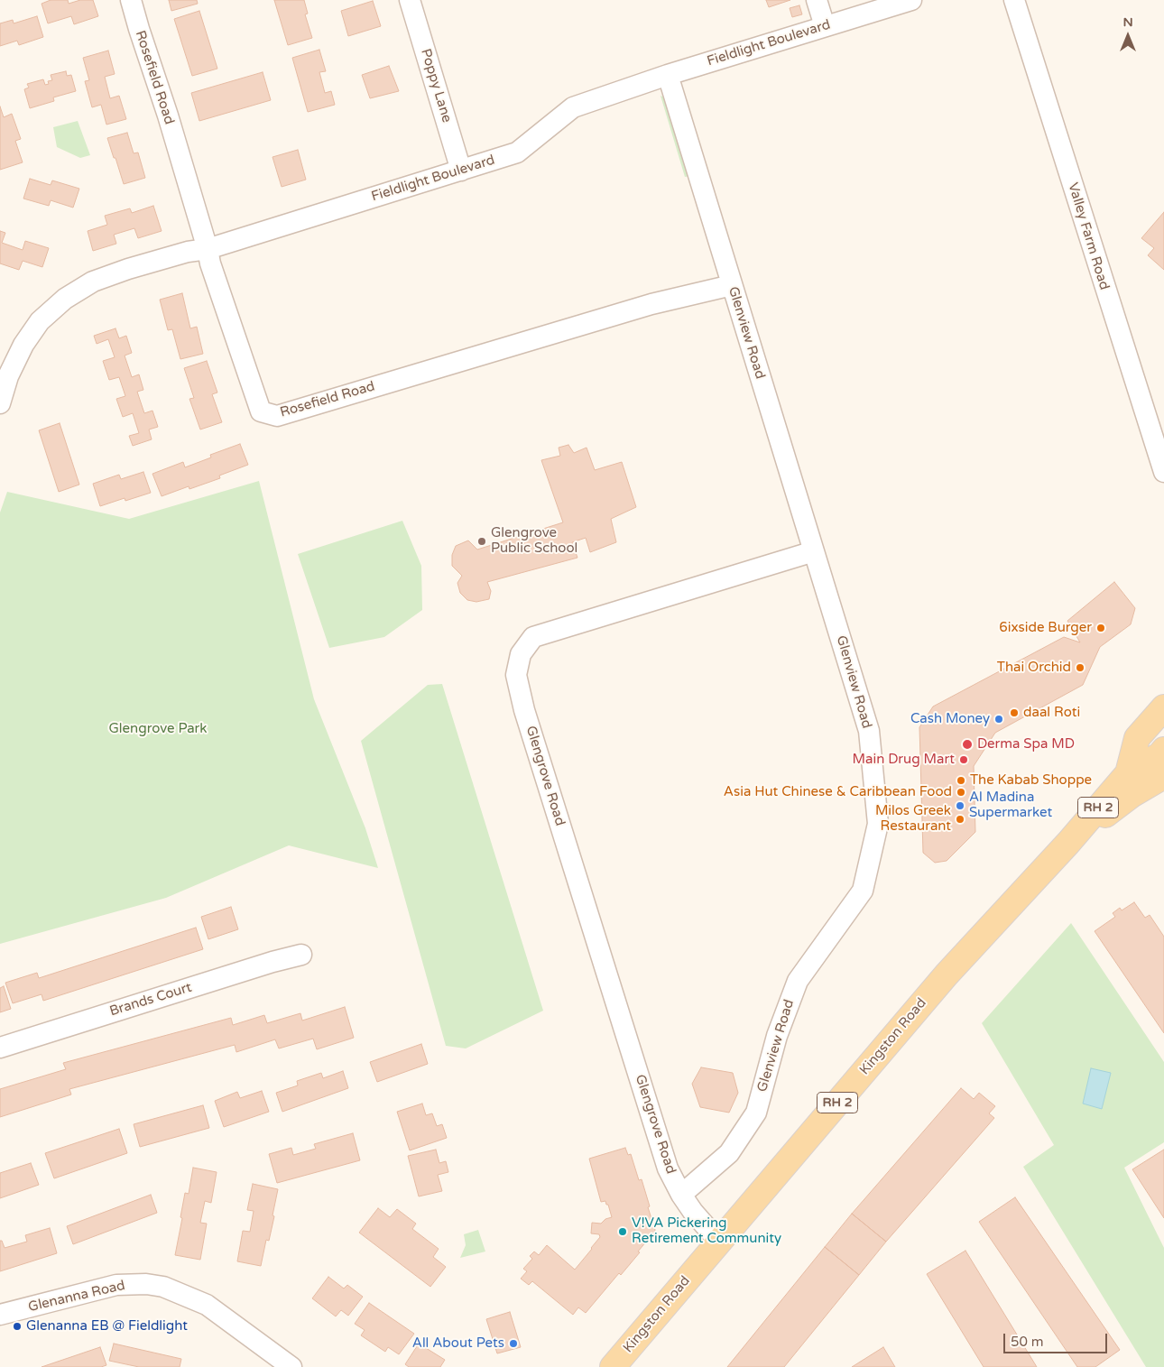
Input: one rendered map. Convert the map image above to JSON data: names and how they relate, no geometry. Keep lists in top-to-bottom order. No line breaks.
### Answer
{"streets":{"main road":["RH 2","Kingston Road"],"street":["Fieldlight Boulevard","Rosefield Road","Poppy Lane","Valley Farm Road","Glenview Road","Glengrove Road","Brands Court","Glenanna Road"]},"crossings":[["Fieldlight Boulevard","Rosefield Road"],["Fieldlight Boulevard","Poppy Lane"],["Fieldlight Boulevard","Glenview Road"],["Rosefield Road","Glenview Road"],["Glenview Road","Glengrove Road"]],"parks":["Glengrove Park"],"places":["Glengrove Public School","6ixside Burger","Thai Orchid","daal Roti","Cash Money","Derma Spa MD","Main Drug Mart","The Kabab Shoppe","Asia Hut Chinese & Caribbean Food","Al Madina Supermarket","Milos Greek Restaurant","V!VA Pickering Retirement Community","Glenanna EB @ Fieldlight","All About Pets"],"scale_bar":"50 m","north":"top"}
